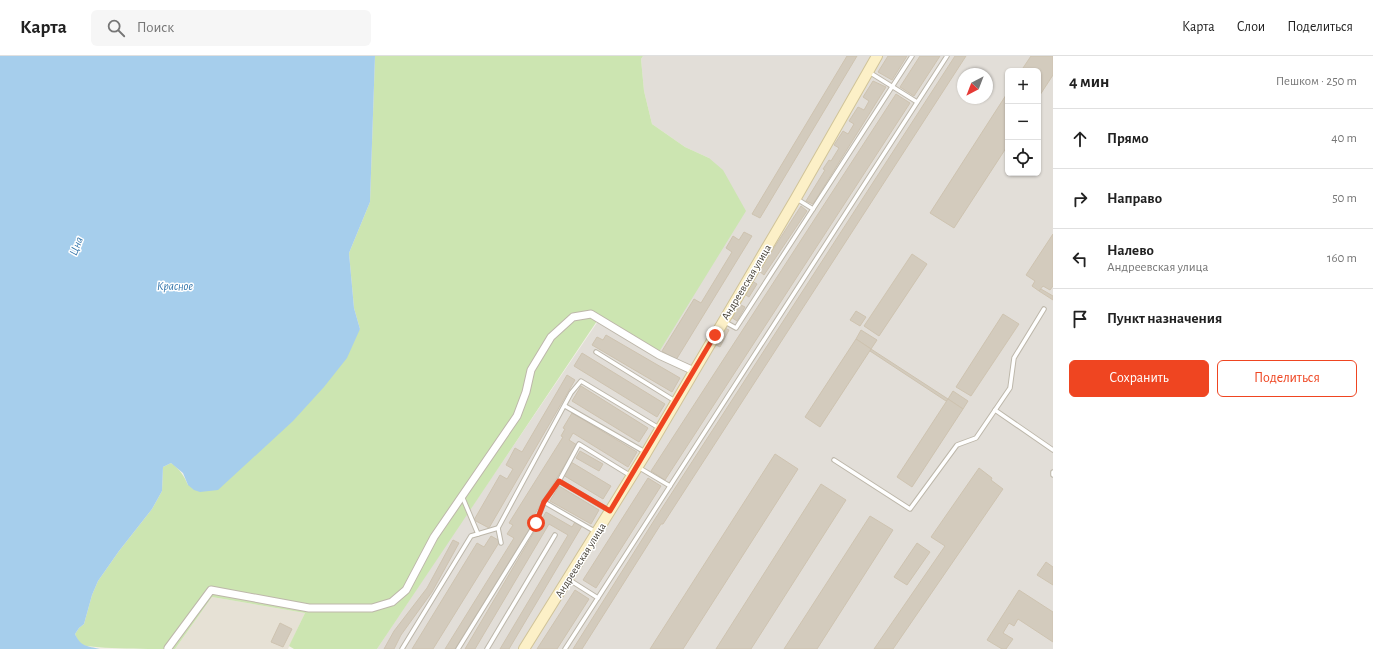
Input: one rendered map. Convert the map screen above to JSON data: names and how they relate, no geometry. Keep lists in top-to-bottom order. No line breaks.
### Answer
{"streets":{"street":["Андреевская улица"]},"water":["Цна","Красное"],"north":"bottom left","page":{"header":"Карта","search":"Поиск","nav":["Карта","Слои","Поделиться"],"heading":["4 мин","Пешком · 250 m"],"map_buttons":["+","−"],"list":[["Прямо","40 m"],["Направо","50 m"],["Налево","Андреевская улица","160 m"],"Пункт назначения"],"buttons":["Сохранить","Поделиться"]}}
